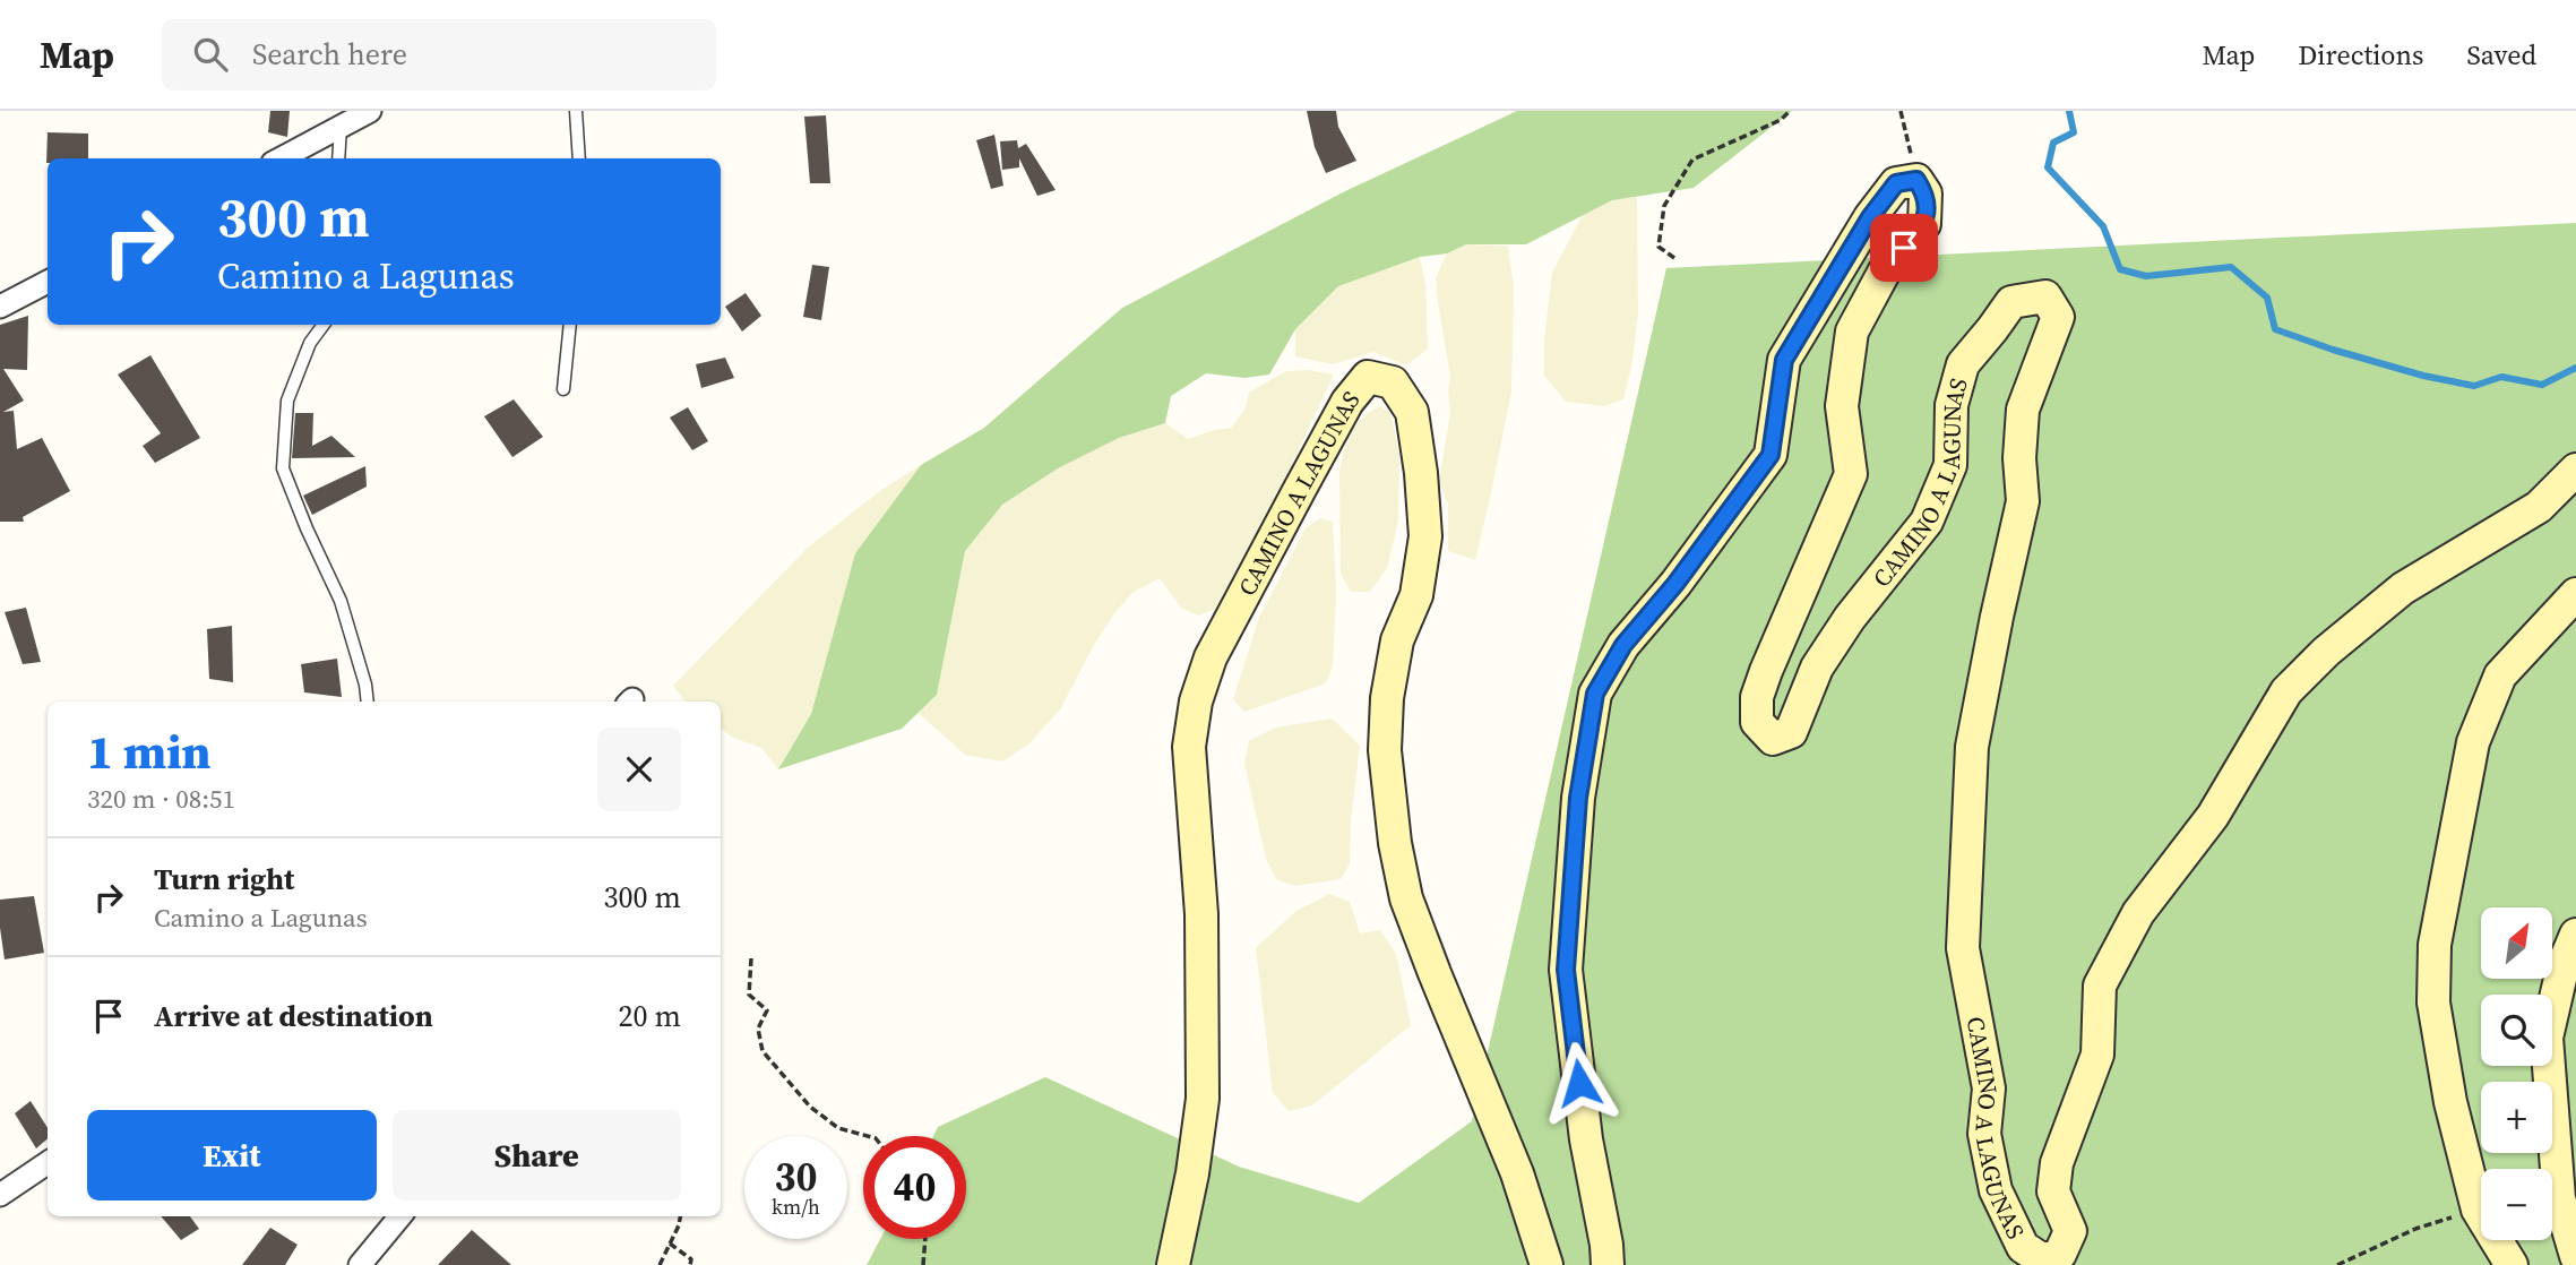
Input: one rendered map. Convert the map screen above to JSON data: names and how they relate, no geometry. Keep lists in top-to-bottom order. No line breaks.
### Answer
{"streets":{"street":["CAMINO A LAGUNAS"]},"north":"top right","page":{"header":"Map","search":"Search here","nav":["Map","Directions","Saved"],"turn":["300 m","Camino a Lagunas"],"heading":["1 min","320 m · 08:51"],"list":[{"name":"Turn right","note":"Camino a Lagunas","value":"300 m"},{"name":"Arrive at destination","value":"20 m"}],"map_buttons":["+","−"],"buttons":["Exit","Share"],"speed":"30 km/h","limit":"40"}}
